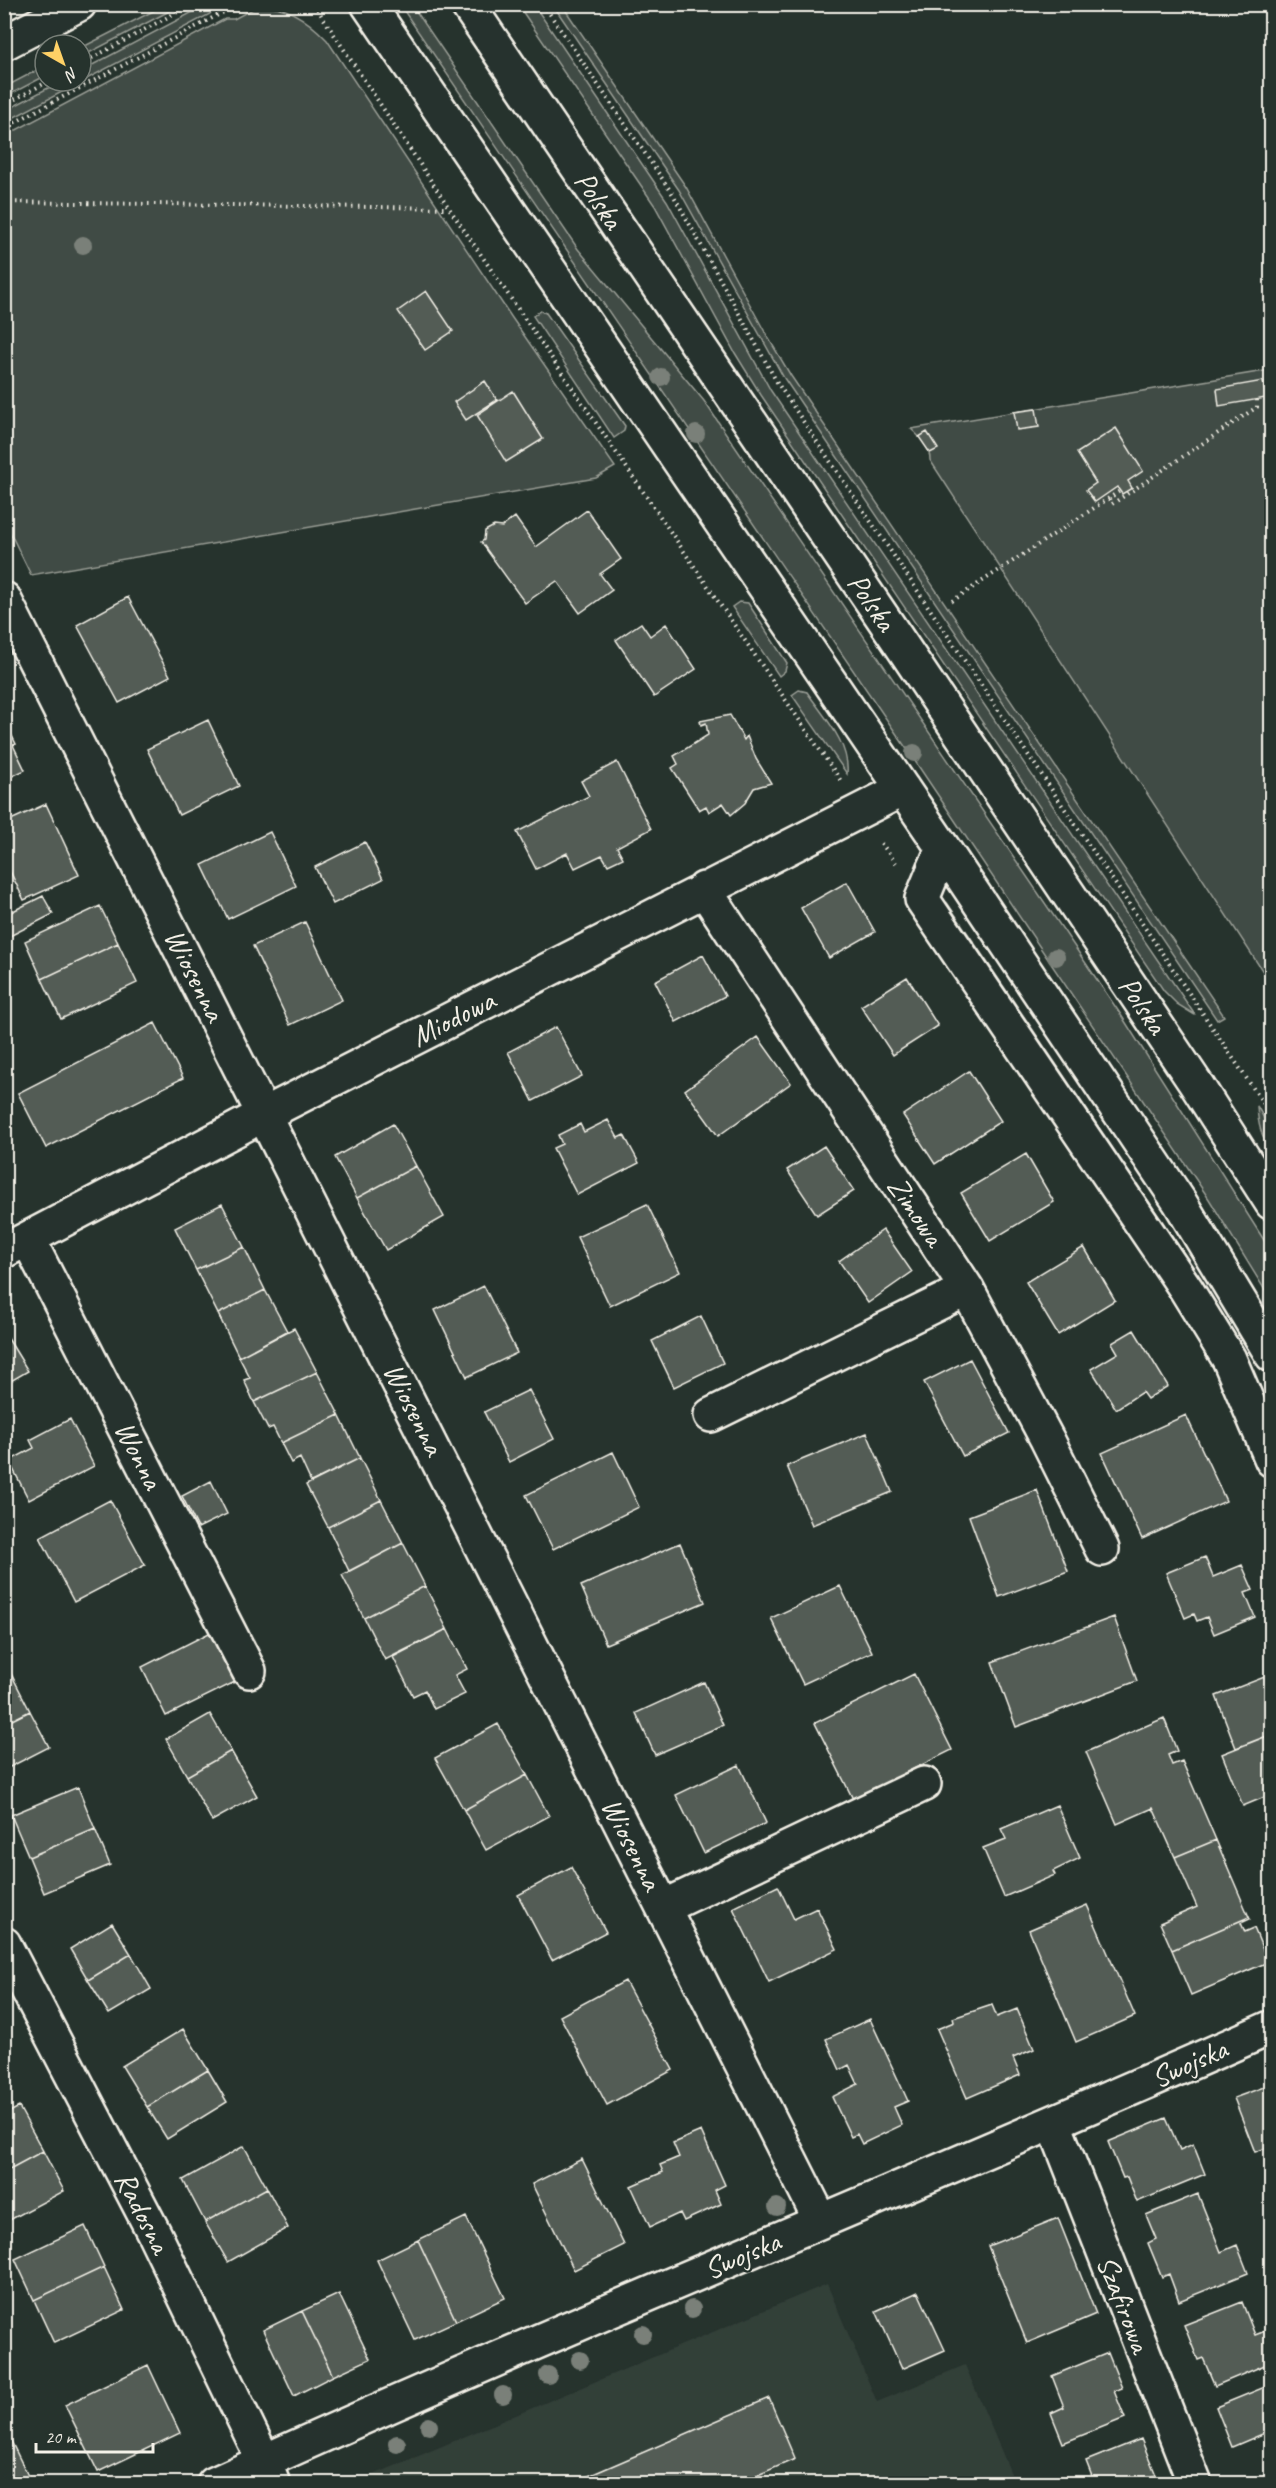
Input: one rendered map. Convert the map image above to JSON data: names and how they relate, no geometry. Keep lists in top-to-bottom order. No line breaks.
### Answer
{"streets":{"street":["Polska","Wiosenna","Miodowa","Zimowa","Wonna","Swojska","Radosna","Szafirowa"]},"crossings":[["Wiosenna","Miodowa"],["Wiosenna","Swojska"],["Miodowa","Zimowa"],["Miodowa","Wonna"],["Swojska","Radosna"],["Swojska","Szafirowa"]],"scale_bar":"20 m","north":"bottom right"}
